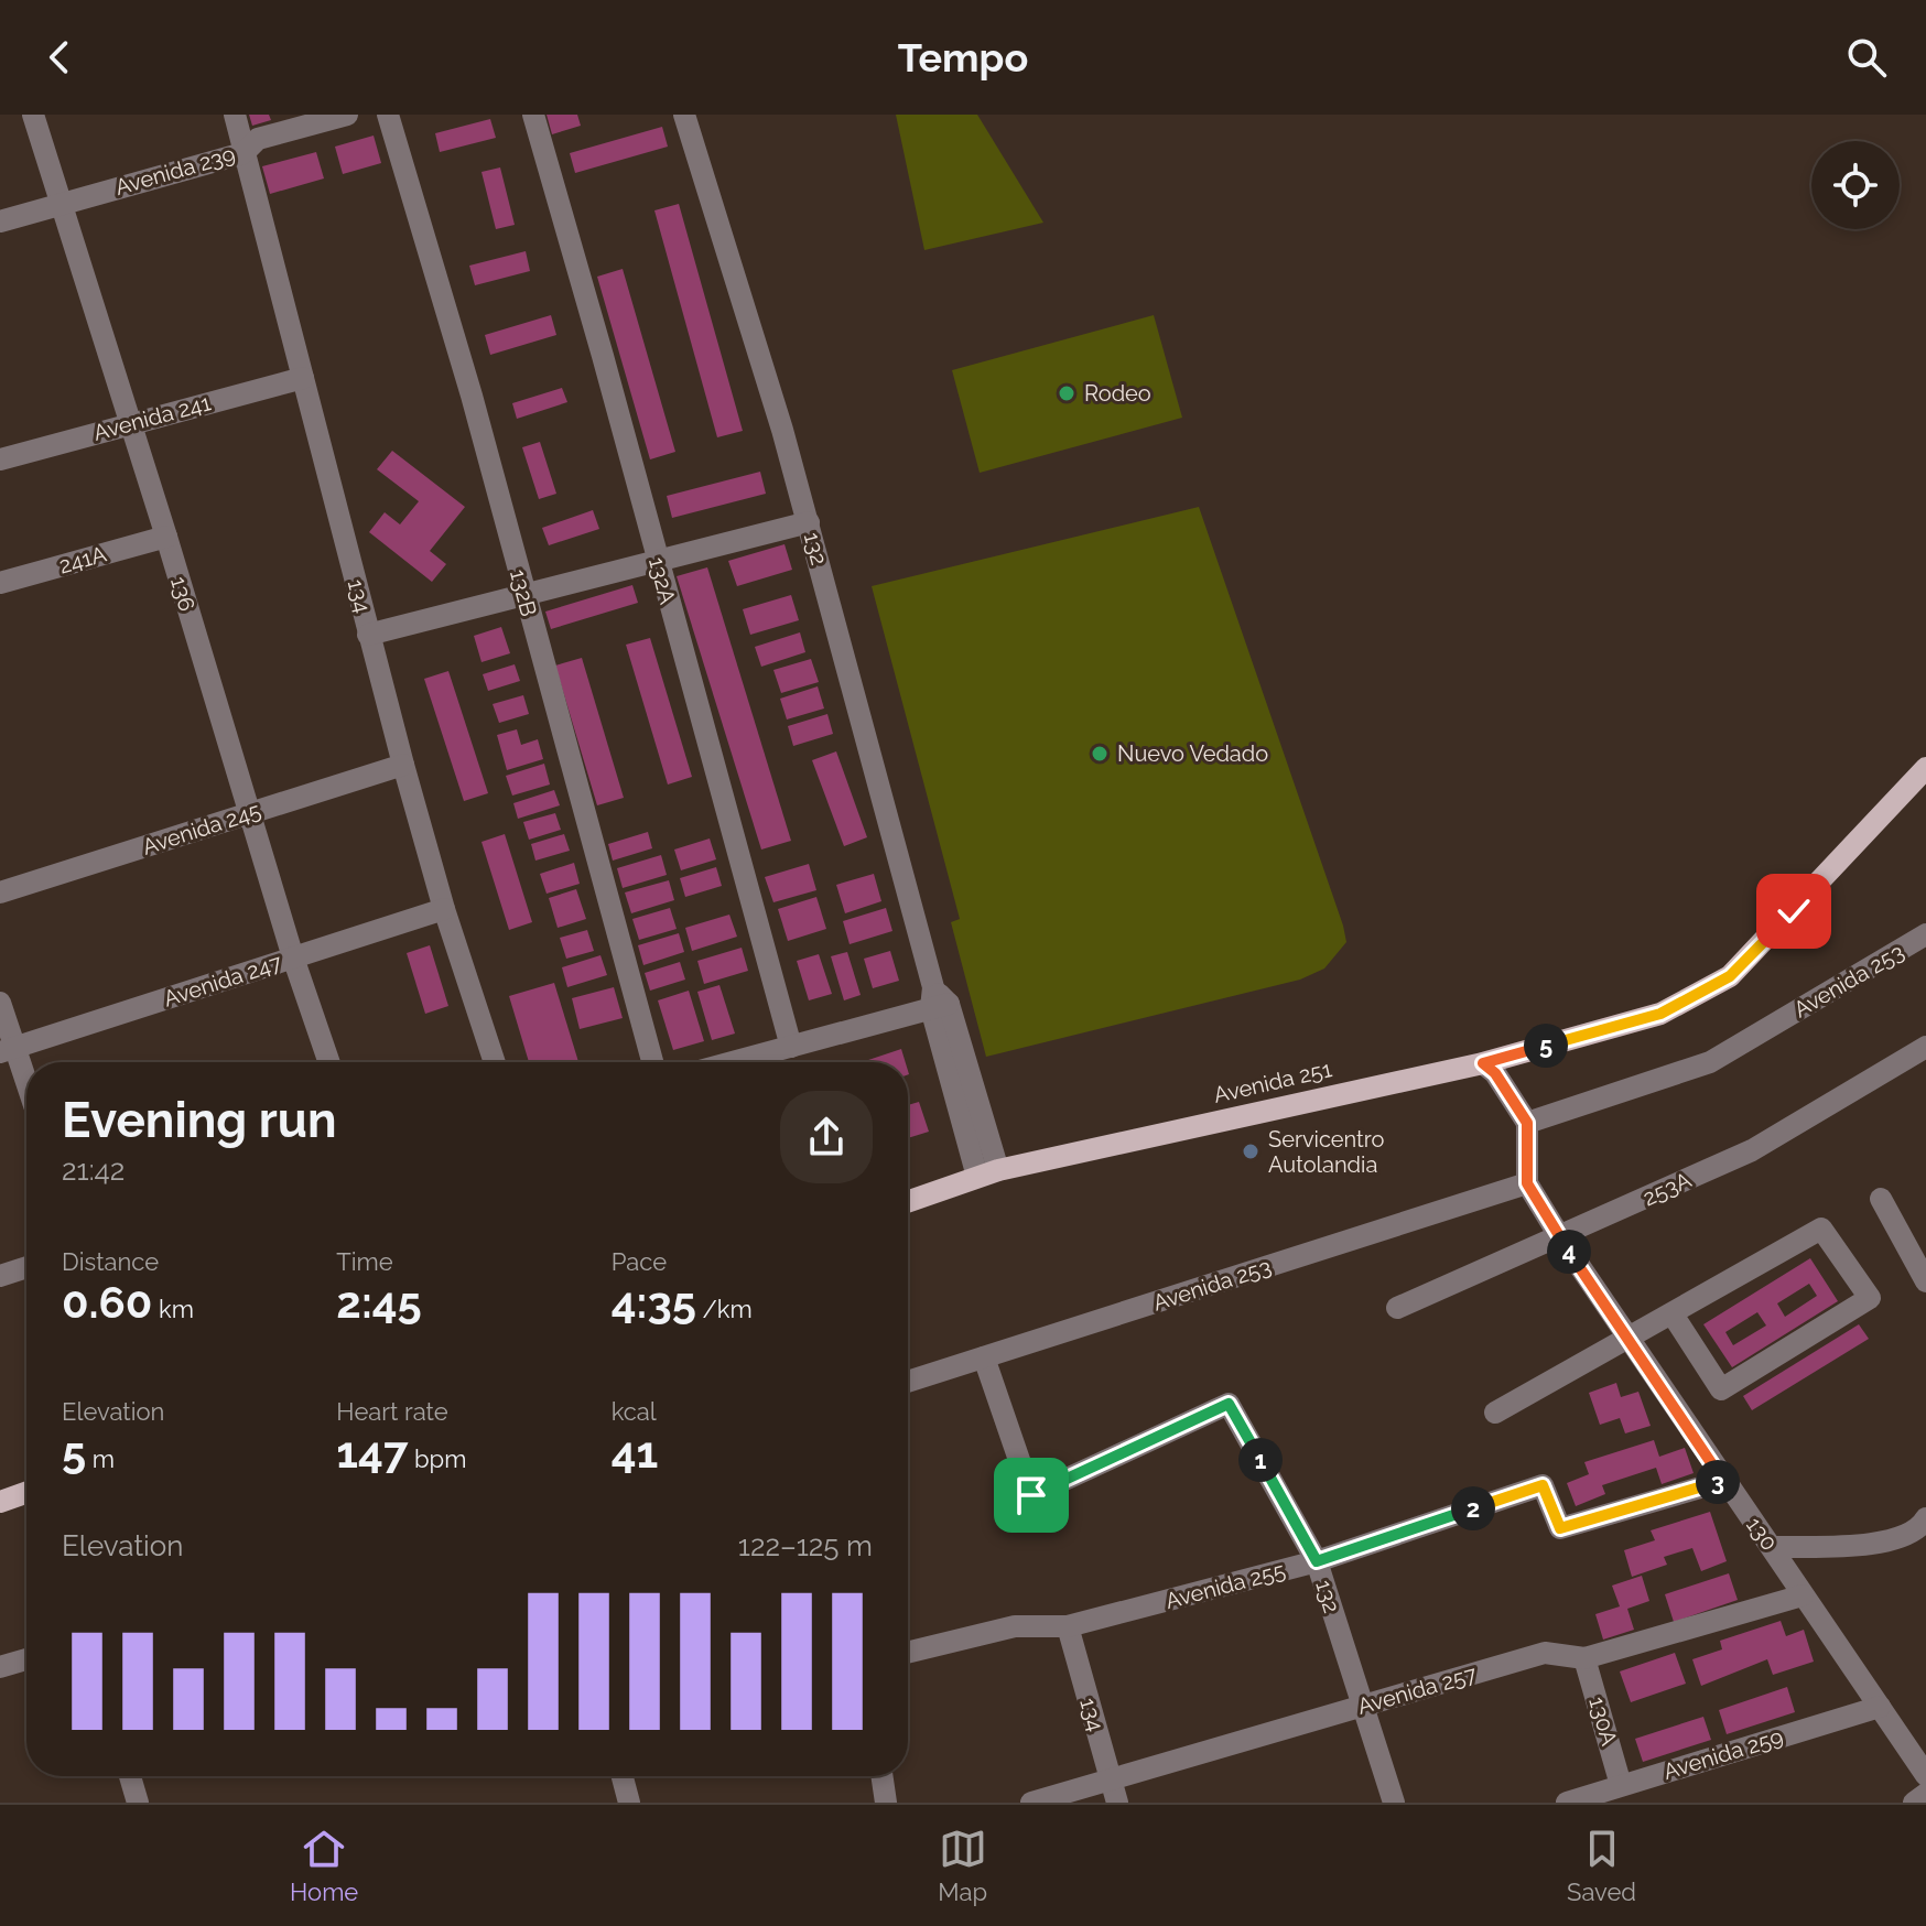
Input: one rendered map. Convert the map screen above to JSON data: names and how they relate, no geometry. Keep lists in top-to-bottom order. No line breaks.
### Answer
{"streets":{"main road":["Avenida 251"],"street":["Avenida 239","Avenida 241","132","241A","132A","132B","136","134","Avenida 245","Avenida 247","Avenida 253","253A","130","Avenida 255","Avenida 257","130A","Avenida 259"]},"crossings":[["Avenida 239","136"],["Avenida 239","134"],["Avenida 241","136"],["Avenida 241","134"],["132","Avenida 253"],["132","Avenida 251"],["132","Avenida 255"],["132","Avenida 257"],["241A","136"],["136","Avenida 245"],["136","Avenida 247"],["134","Avenida 245"],["134","Avenida 247"],["134","Avenida 255"],["134","Avenida 257"],["Avenida 253","130"],["253A","130"],["130","Avenida 255"],["130","Avenida 257"],["130","Avenida 259"],["Avenida 257","130A"],["130A","Avenida 259"]],"places":["Rodeo","Nuevo Vedado","Servicentro Autolandia"],"page":{"header":"Tempo","pins":["5","4","1","3","2"],"heading":["Evening run","21:42"],"stats":[["Distance","0.60 km"],["Time","2:45"],["Pace","4:35 /km"],["Elevation","5 m"],["Heart rate","147 bpm"],["kcal","41"]],"chart":["Elevation","122–125 m"],"tabs":["Home","Map","Saved"]}}
